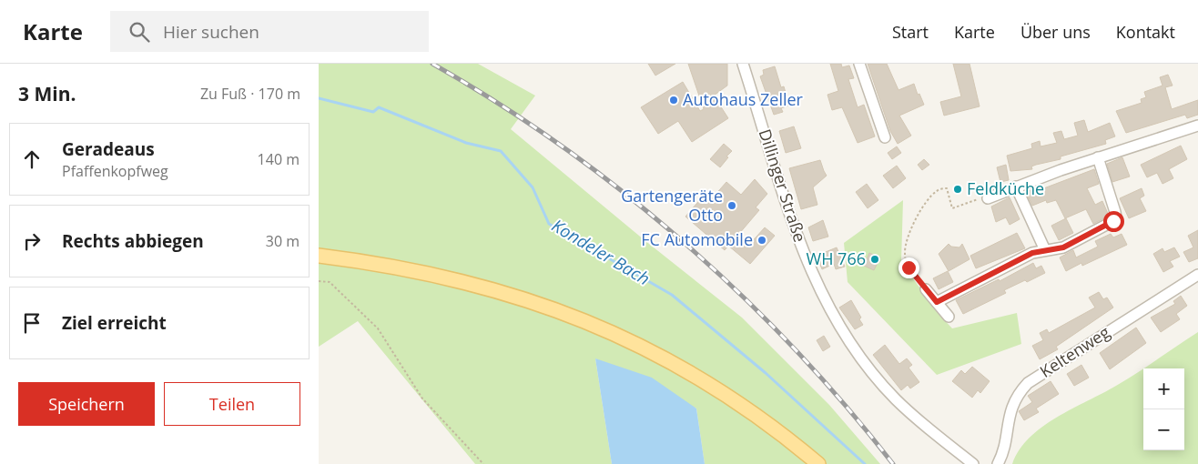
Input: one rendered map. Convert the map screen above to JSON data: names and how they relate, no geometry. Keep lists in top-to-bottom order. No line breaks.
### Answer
{"streets":{"street":["Dillinger Straße","Keltenweg"]},"water":["Kondeler Bach"],"places":["Autohaus Zeller","Feldküche","Gartengeräte Otto","FC Automobile","WH 766"],"page":{"header":"Karte","search":"Hier suchen","nav":["Start","Karte","Über uns","Kontakt"],"heading":["3 Min.","Zu Fuß · 170 m"],"list":[["Geradeaus","Pfaffenkopfweg","140 m"],["Rechts abbiegen","30 m"],"Ziel erreicht"],"buttons":["Speichern","Teilen"],"map_buttons":["+","−"]}}
